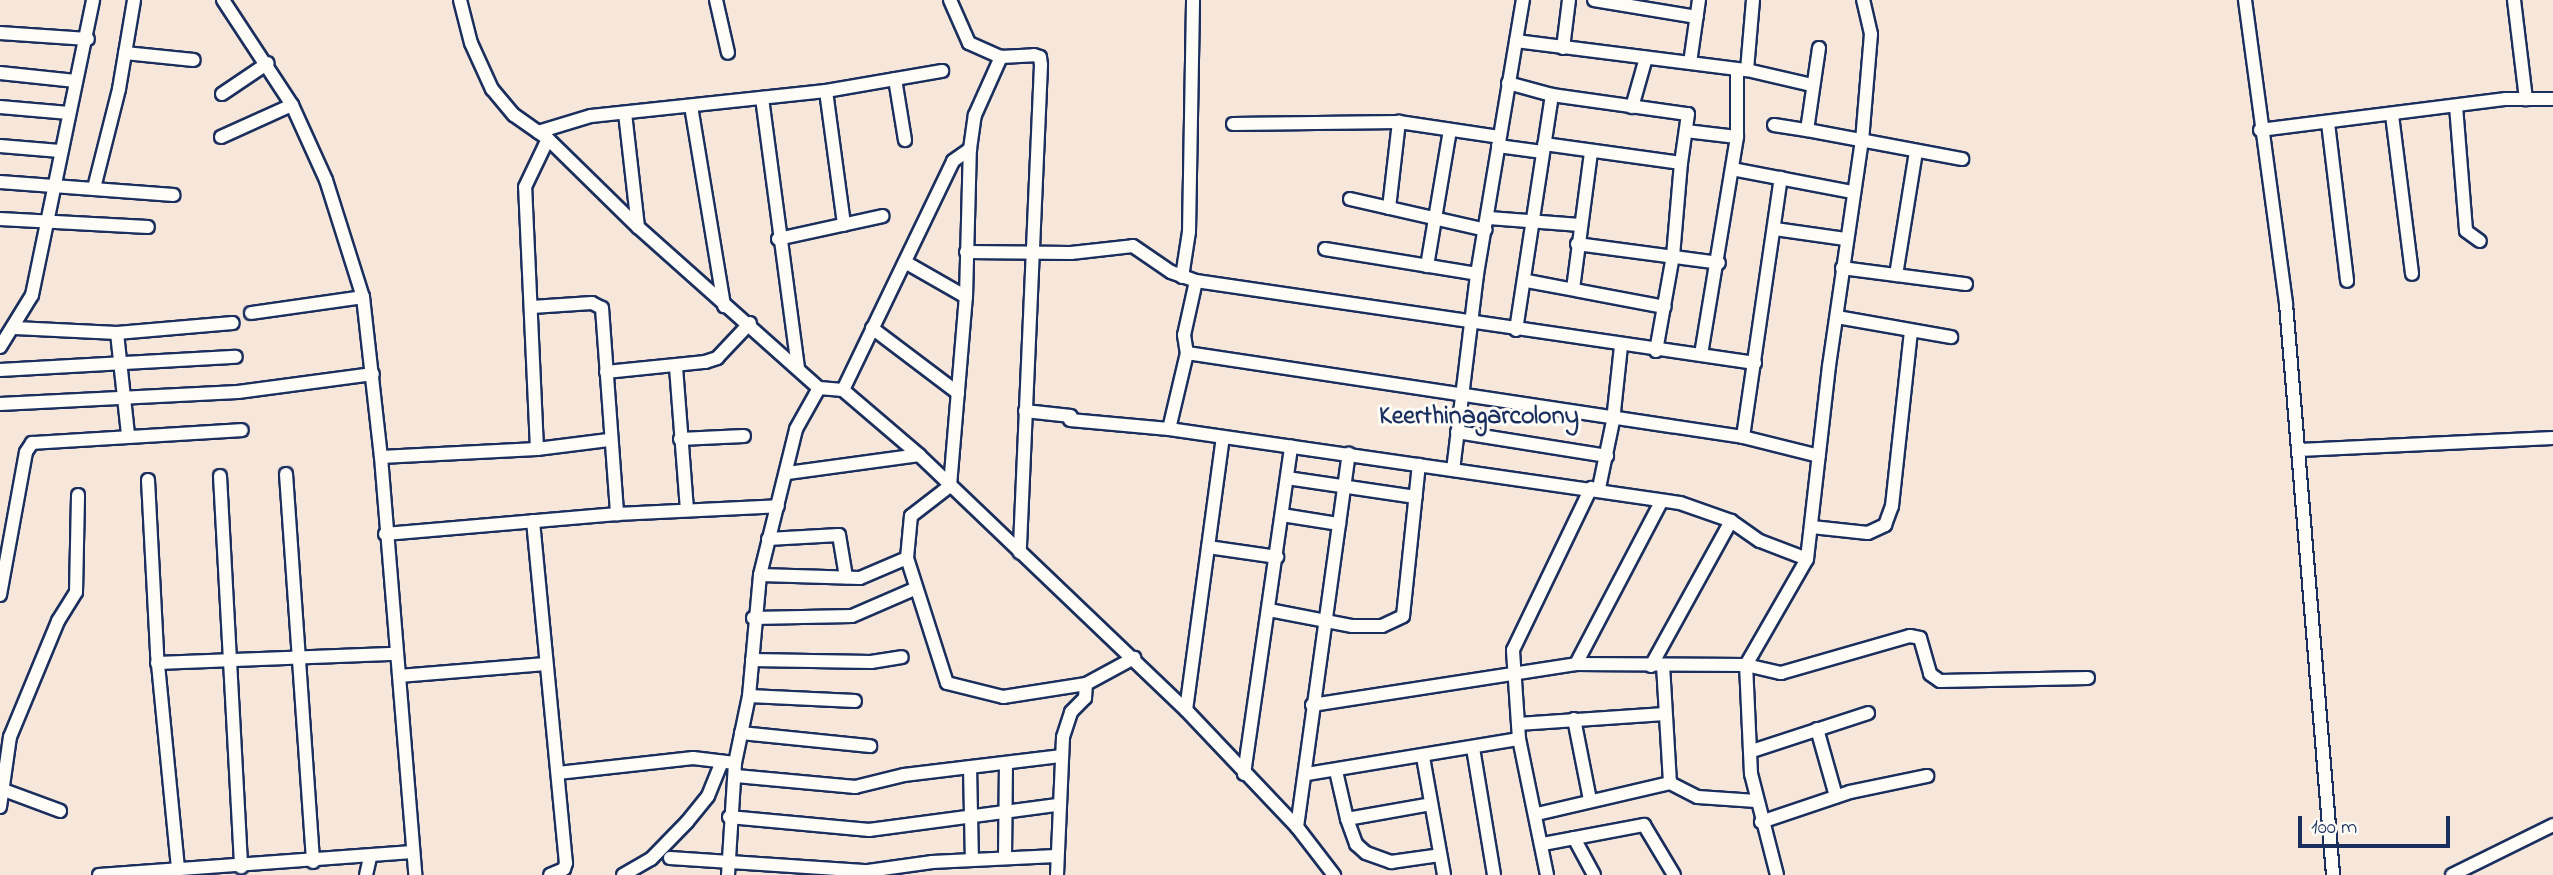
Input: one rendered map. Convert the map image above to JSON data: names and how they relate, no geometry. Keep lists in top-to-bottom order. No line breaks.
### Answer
{"districts":["Keerthinagarcolony"],"scale_bar":"100 m"}
